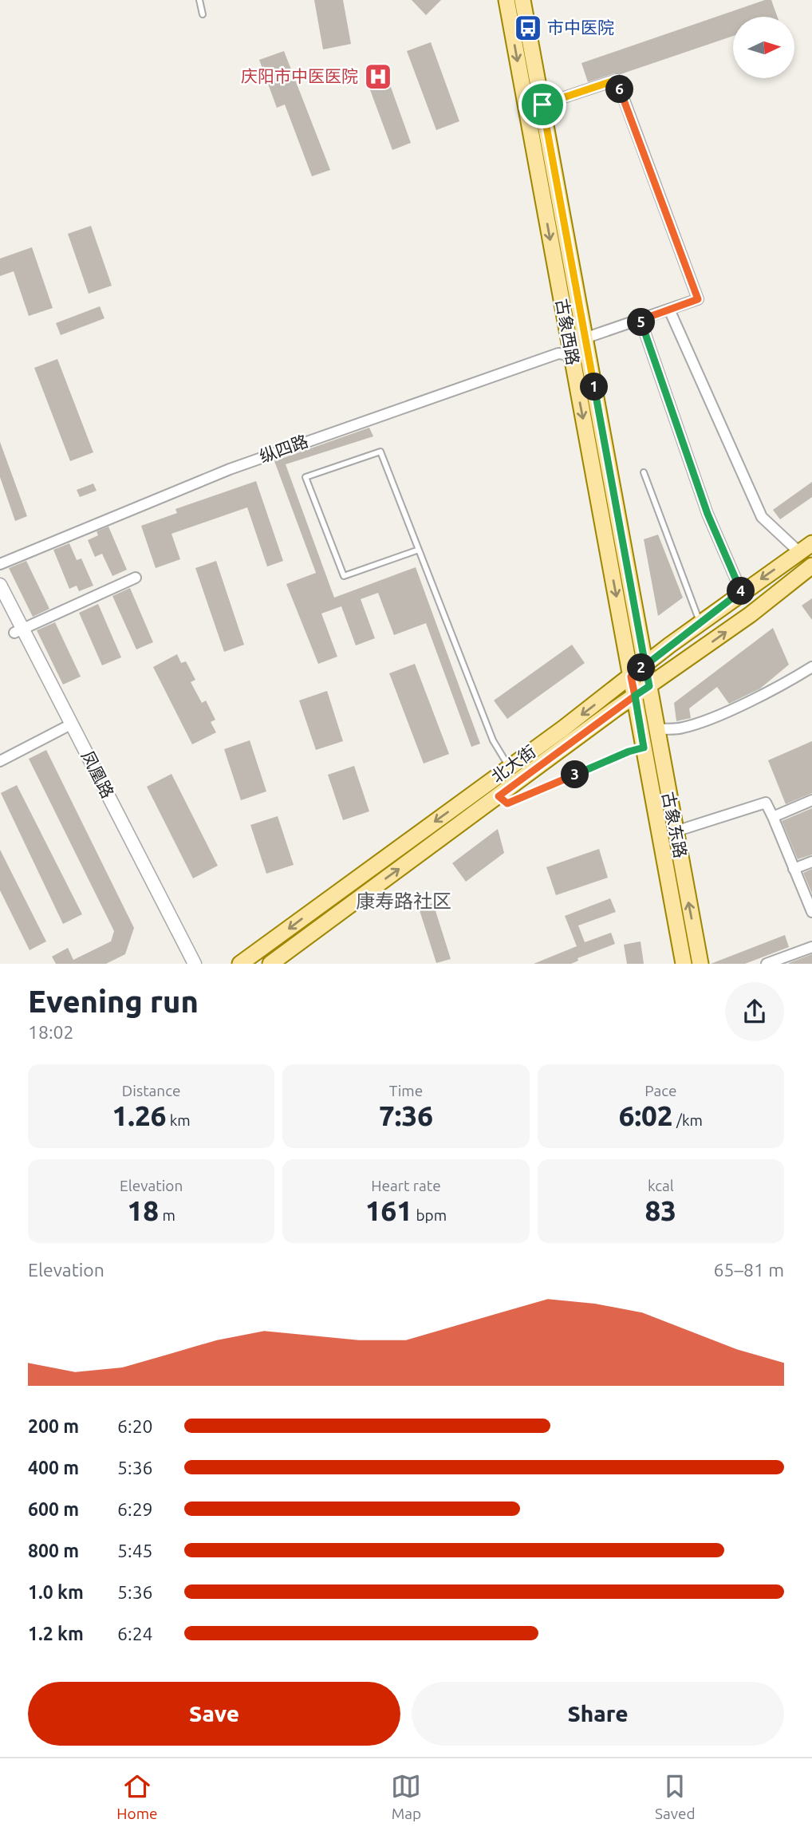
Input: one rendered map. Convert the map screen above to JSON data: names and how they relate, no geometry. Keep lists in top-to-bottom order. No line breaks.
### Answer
{"streets":{"main road":["古象西路","北大街","古象东路"],"street":["纵四路","凤凰路"]},"crossings":[["古象西路","纵四路"],["古象西路","北大街"],["古象西路","古象东路"],["北大街","古象东路"]],"districts":["康寿路社区"],"places":{"bus stop":["市中医院"],"hospital":["庆阳市中医医院"]},"north":"right","page":{"pins":["6","5","1","4","2","3"],"heading":["Evening run","18:02"],"stats":[["Distance","1.26 km"],["Time","7:36"],["Pace","6:02 /km"],["Elevation","18 m"],["Heart rate","161 bpm"],["kcal","83"]],"chart":["Elevation","65–81 m"],"list":[{"name":"200 m","note":"6:20"},{"name":"400 m","note":"5:36"},{"name":"600 m","note":"6:29"},{"name":"800 m","note":"5:45"},{"name":"1.0 km","note":"5:36"},{"name":"1.2 km","note":"6:24"}],"buttons":["Save","Share"],"tabs":["Home","Map","Saved"]}}
